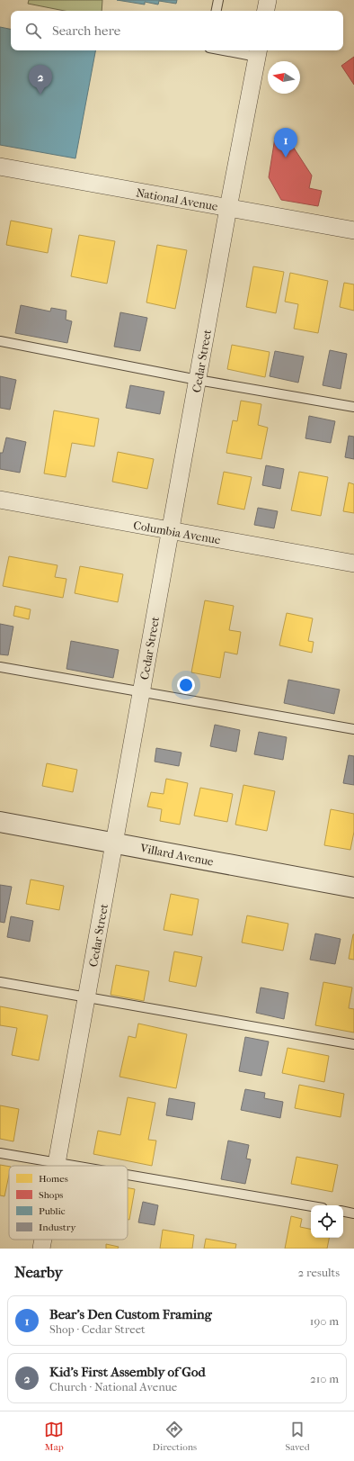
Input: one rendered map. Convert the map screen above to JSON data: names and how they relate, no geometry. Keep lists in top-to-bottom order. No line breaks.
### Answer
{"streets":{"street":["National Avenue","Cedar Street","Columbia Avenue","Villard Avenue"]},"crossings":[["National Avenue","Cedar Street"],["Cedar Street","Columbia Avenue"],["Cedar Street","Villard Avenue"]],"legend":["Homes","Shops","Public","Industry"],"north":"left","page":{"search":"Search here","pins":["2","1"],"heading":["Nearby","2 results"],"list":[{"mark":"1","name":"Bear's Den Custom Framing","note":"Shop · Cedar Street","value":"190 m"},{"mark":"2","name":"Kid's First Assembly of God","note":"Church · National Avenue","value":"210 m"}],"nav":["Map","Directions","Saved"]}}
